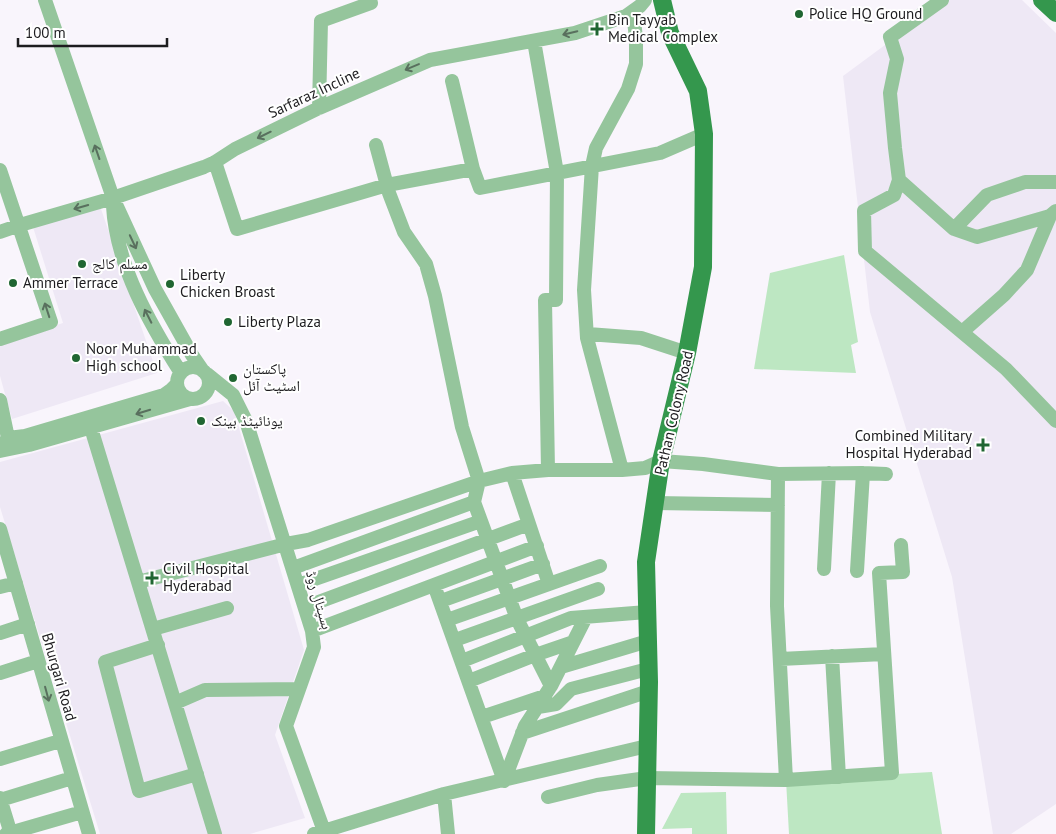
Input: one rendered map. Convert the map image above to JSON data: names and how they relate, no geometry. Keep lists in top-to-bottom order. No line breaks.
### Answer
{"streets":{"main road":["Pathan Colony Road"],"street":["Sarfaraz Incline","ہسپتال روڈ","Bhurgari Road"]},"crossings":[["Sarfaraz Incline","ہسپتال روڈ"]],"one_way":["Sarfaraz Incline"],"places":{"other":["Police HQ Ground","مسلم کالج","Ammer Terrace","Liberty Chicken Broast","Liberty Plaza","Noor Muhammad High school","پاکستان اسٹیٹ آئل","یونائیٹڈ بینک"],"health":["Bin Tayyab Medical Complex","Combined Military Hospital Hyderabad","Civil Hospital Hyderabad"]},"scale_bar":"100 m"}
